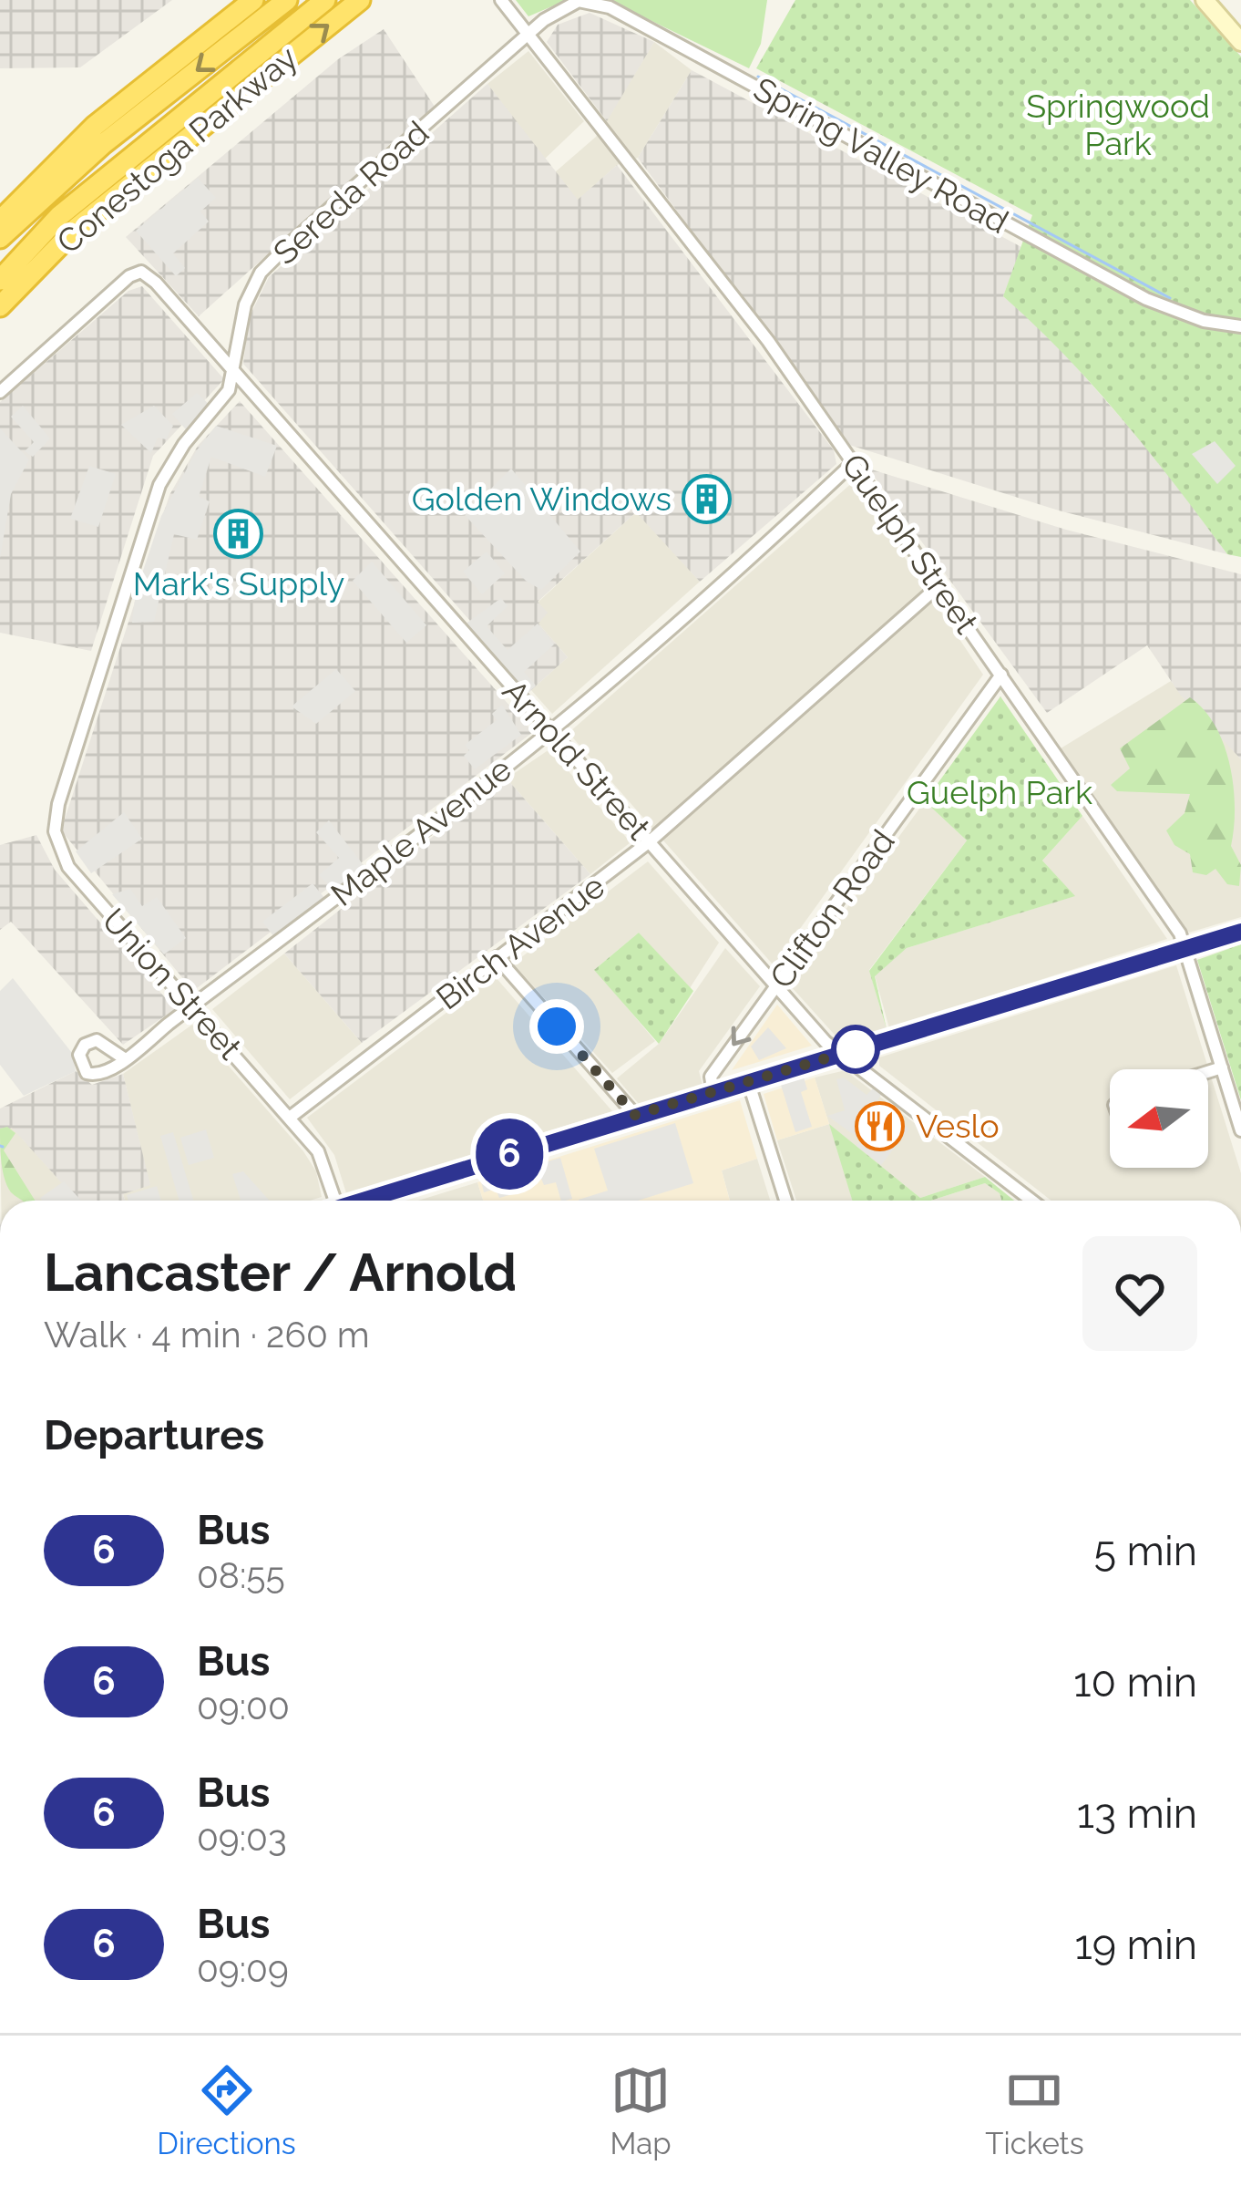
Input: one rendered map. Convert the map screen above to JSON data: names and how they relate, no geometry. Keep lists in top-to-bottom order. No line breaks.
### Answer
{"streets":{"highway":["Conestoga Parkway"],"street":["Spring Valley Road","Sereda Road","Guelph Street","Arnold Street","Maple Avenue","Clifton Road","Birch Avenue","Union Street"]},"crossings":[["Spring Valley Road","Sereda Road"],["Spring Valley Road","Guelph Street"],["Sereda Road","Guelph Street"],["Sereda Road","Arnold Street"],["Sereda Road","Union Street"],["Guelph Street","Maple Avenue"],["Guelph Street","Clifton Road"],["Guelph Street","Birch Avenue"],["Arnold Street","Maple Avenue"],["Arnold Street","Clifton Road"],["Arnold Street","Birch Avenue"],["Maple Avenue","Union Street"],["Birch Avenue","Union Street"]],"parks":["Springwood Park","Guelph Park"],"places":{"building":["Golden Windows","Mark's Supply"],"restaurant":["Veslo"]},"lines":["bus line 6"],"north":"left","page":{"on_map":"6","heading":[["Lancaster / Arnold","Walk · 4 min · 260 m"],"Departures"],"list":[{"mark":"6","name":"Bus","note":"08:55","value":"5 min"},{"mark":"6","name":"Bus","note":"09:00","value":"10 min"},{"mark":"6","name":"Bus","note":"09:03","value":"13 min"},{"mark":"6","name":"Bus","note":"09:09","value":"19 min"}],"tabs":["Directions","Map","Tickets"]}}
